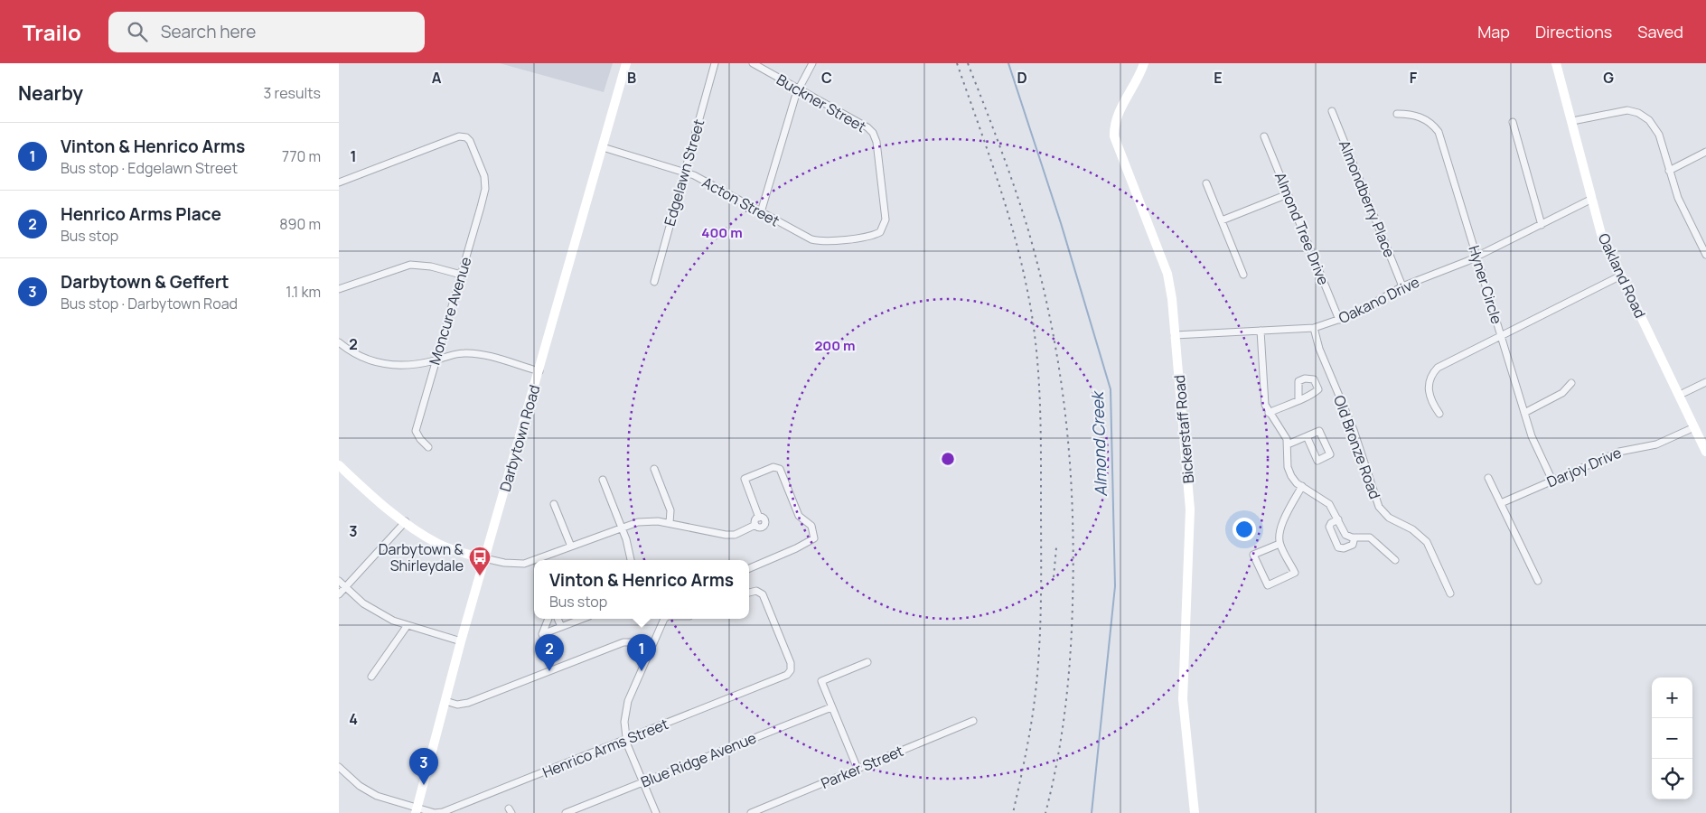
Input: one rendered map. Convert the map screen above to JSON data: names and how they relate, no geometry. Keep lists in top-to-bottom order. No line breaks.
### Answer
{"streets":{"street":["Buckner Street","Edgelawn Street","Almondberry Place","Acton Street","Almond Tree Drive","Oakland Road","Hyner Circle","Oakano Drive","Moncure Avenue","Bickerstaff Road","Darbytown Road","Old Bronze Road","Darjoy Drive","Henrico Arms Street","Blue Ridge Avenue","Parker Street"]},"crossings":[["Buckner Street","Acton Street"],["Edgelawn Street","Acton Street"],["Almondberry Place","Oakano Drive"],["Acton Street","Darbytown Road"],["Almond Tree Drive","Oakano Drive"],["Oakland Road","Oakano Drive"],["Oakland Road","Darjoy Drive"],["Hyner Circle","Oakano Drive"],["Hyner Circle","Darjoy Drive"],["Oakano Drive","Bickerstaff Road"],["Oakano Drive","Old Bronze Road"],["Darbytown Road","Henrico Arms Street"]],"water":["Almond Creek"],"places":{"bus stop":["Darbytown & Shirleydale"]},"page":{"header":"Trailo","search":"Search here","nav":["Map","Directions","Saved"],"heading":["Nearby","3 results"],"list":[{"mark":"1","name":"Vinton & Henrico Arms","note":"Bus stop · Edgelawn Street","value":"770 m"},{"mark":"2","name":"Henrico Arms Place","note":"Bus stop","value":"890 m"},{"mark":"3","name":"Darbytown & Geffert","note":"Bus stop · Darbytown Road","value":"1.1 km"}],"popup":["Vinton & Henrico Arms","Bus stop"],"pins":["1","2","3"],"map_buttons":["+","−"]},"grid":{"columns":["A","B","C","D","E","F","G"],"rows":["1","2","3","4"]},"rings":["400 m","200 m"]}
